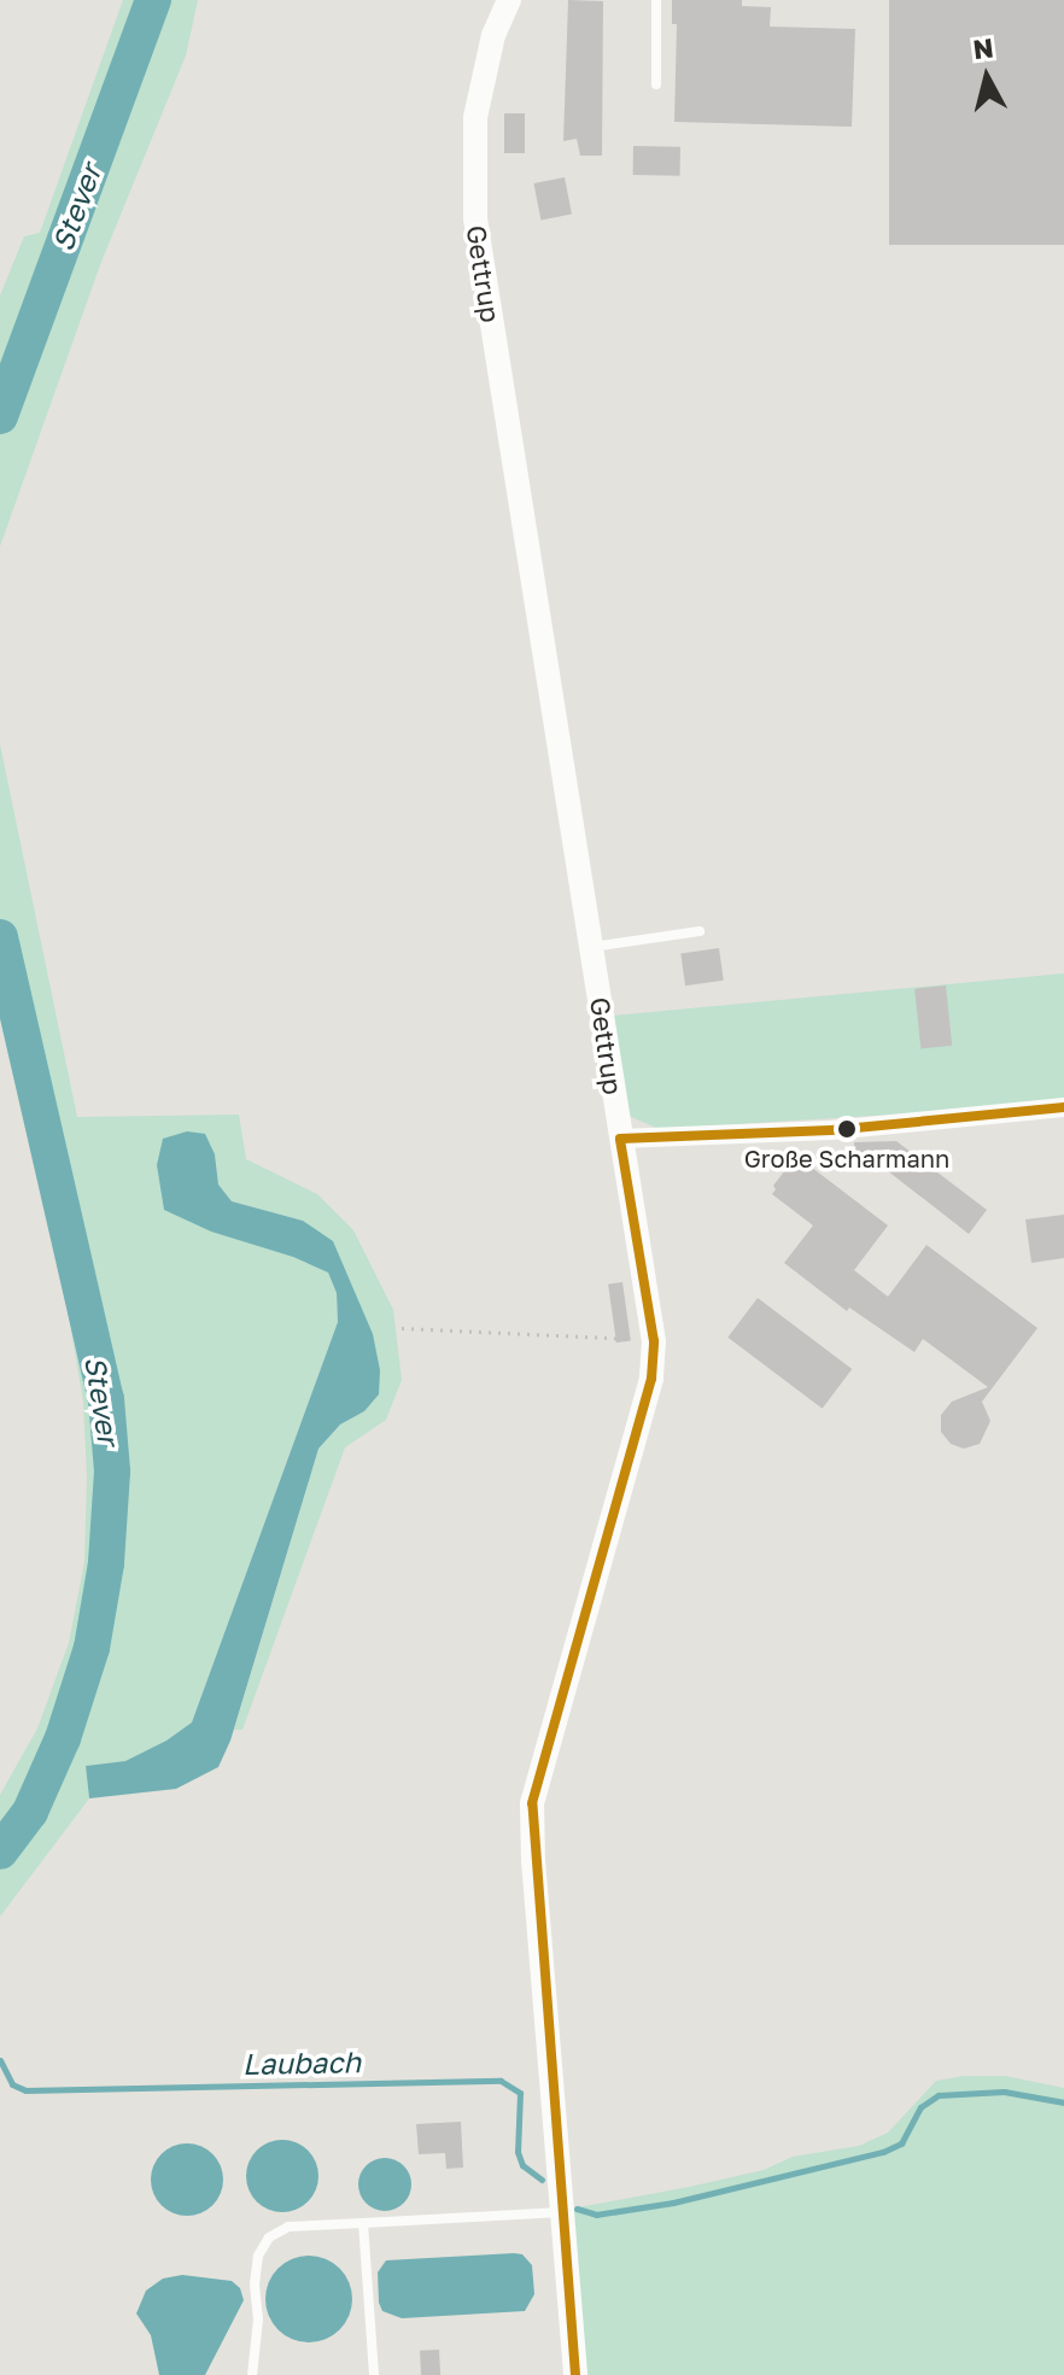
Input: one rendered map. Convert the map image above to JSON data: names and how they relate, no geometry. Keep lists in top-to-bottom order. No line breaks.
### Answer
{"streets":{"street":["Gettrup"]},"water":["Stever","Laubach"],"places":["Große Scharmann"],"north":"top"}
